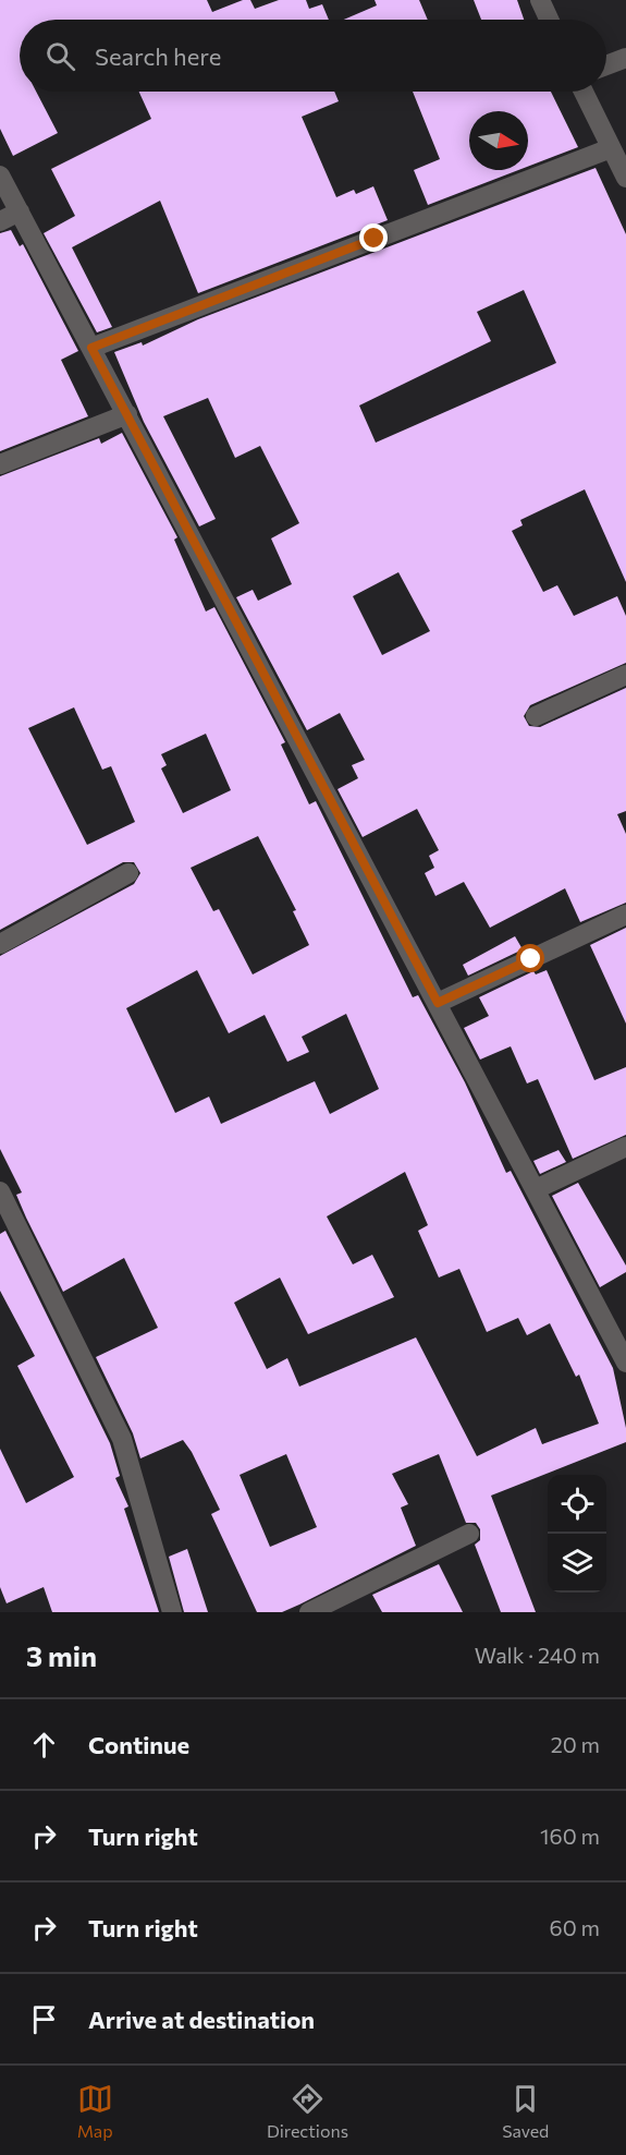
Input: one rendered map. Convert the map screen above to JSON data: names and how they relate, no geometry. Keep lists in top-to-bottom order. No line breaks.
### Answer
{"north":"right","page":{"search":"Search here","heading":["3 min","Walk · 240 m"],"list":[["Continue","20 m"],["Turn right","160 m"],["Turn right","60 m"],"Arrive at destination"],"nav":["Map","Directions","Saved"]}}
